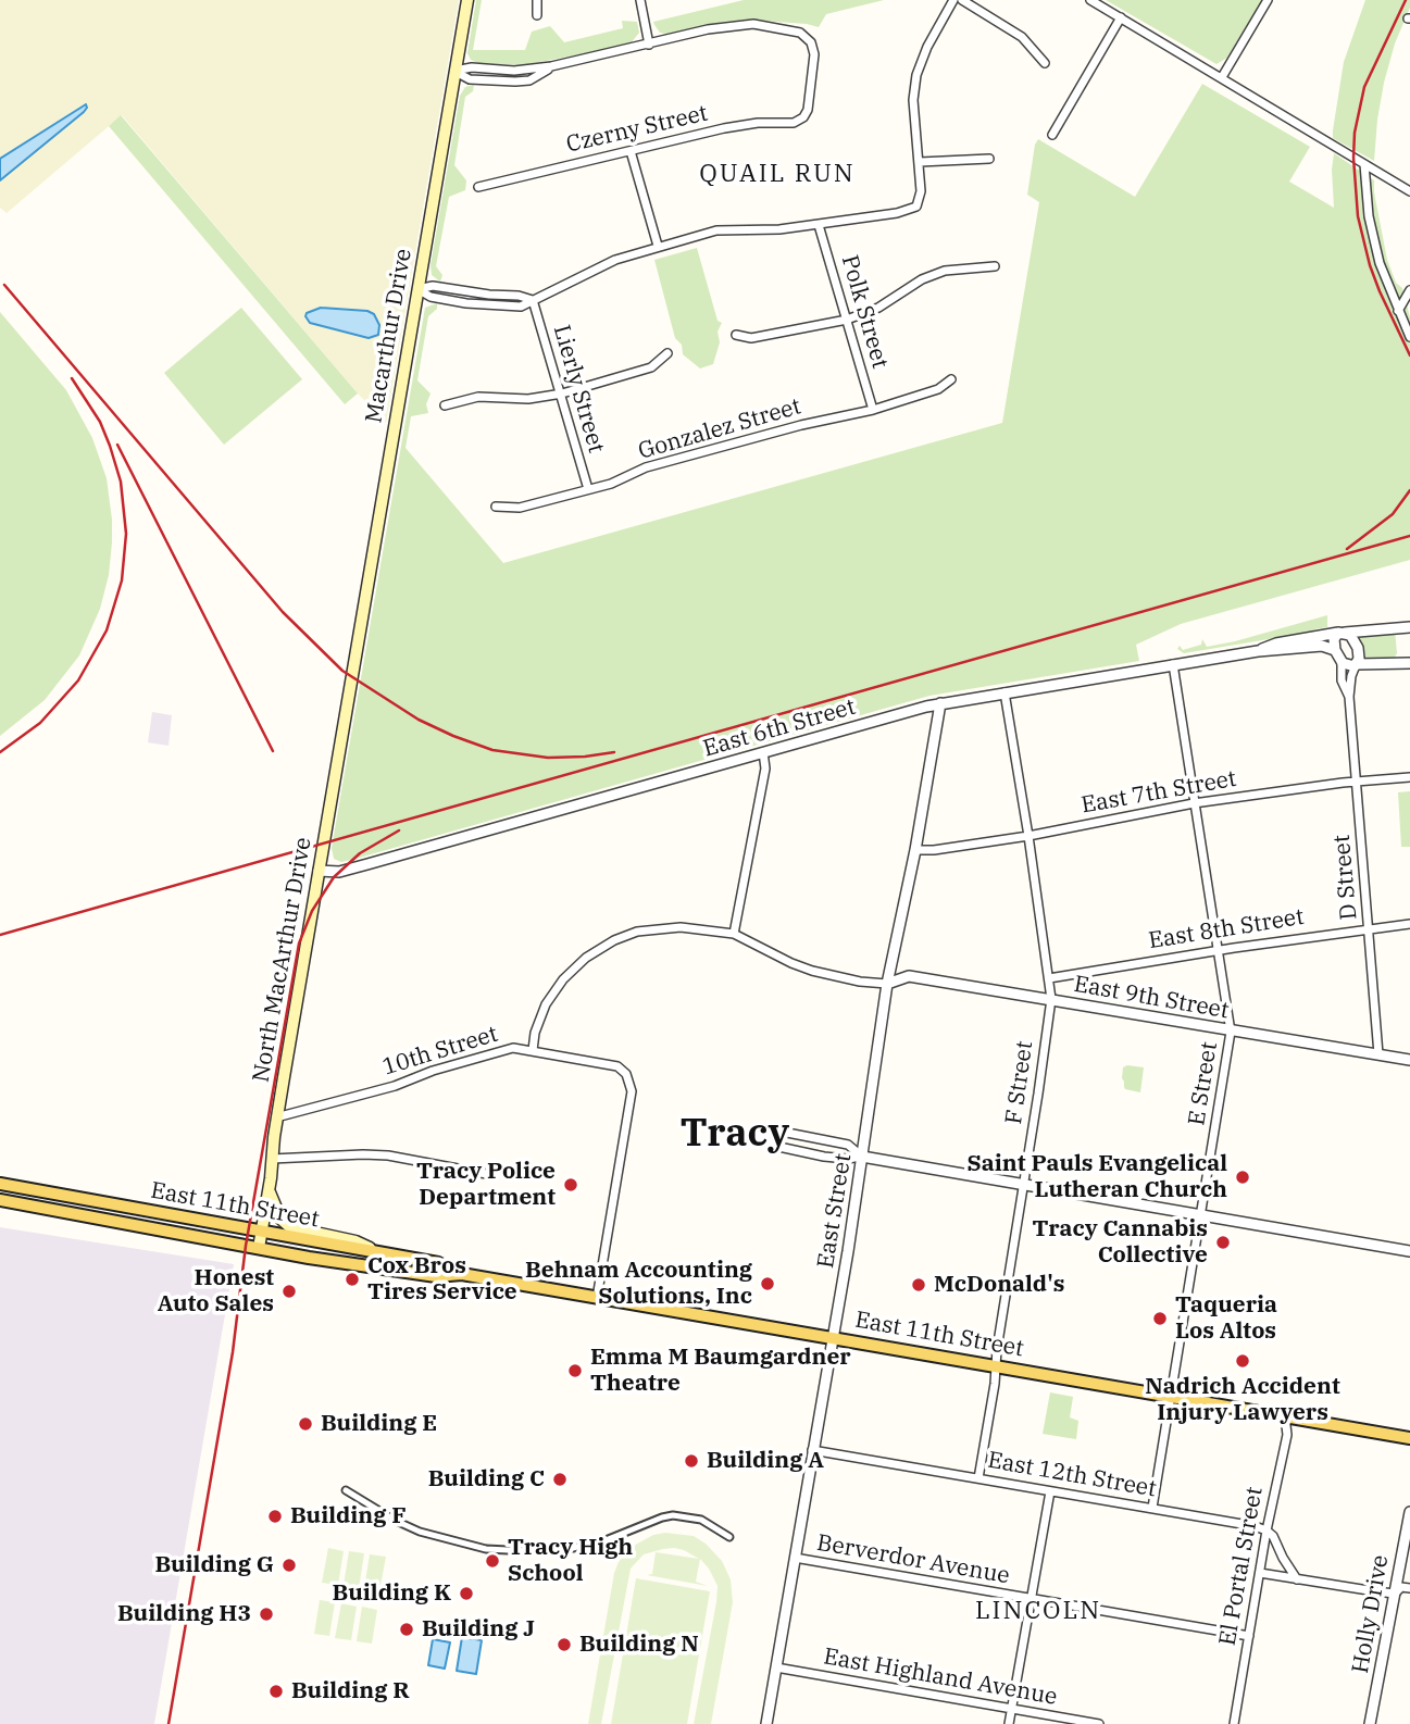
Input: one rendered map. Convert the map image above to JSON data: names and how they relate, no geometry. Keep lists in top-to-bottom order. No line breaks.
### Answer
{"streets":{"main road":["Macarthur Drive","North MacArthur Drive","East 11th Street"],"street":["Czerny Street","Polk Street","Lierly Street","Gonzalez Street","East 6th Street","East 7th Street","D Street","East 8th Street","East 9th Street","10th Street","F Street","E Street","East Street","East 12th Street","Berverdor Avenue","El Portal Street","Holly Drive","East Highland Avenue"]},"crossings":[["Polk Street","Gonzalez Street"],["Macarthur Drive","North MacArthur Drive"],["Lierly Street","Gonzalez Street"],["East 6th Street","D Street"],["East 6th Street","North MacArthur Drive"],["East 6th Street","F Street"],["East 6th Street","E Street"],["East 6th Street","East Street"],["East 7th Street","D Street"],["East 7th Street","F Street"],["East 7th Street","E Street"],["East 7th Street","East Street"],["D Street","East 8th Street"],["D Street","East 9th Street"],["East 8th Street","F Street"],["East 8th Street","E Street"],["North MacArthur Drive","10th Street"],["North MacArthur Drive","East 11th Street"],["East 9th Street","F Street"],["East 9th Street","E Street"],["East 9th Street","East Street"],["10th Street","East 11th Street"],["F Street","East 11th Street"],["F Street","East 12th Street"],["E Street","East 11th Street"],["E Street","East 12th Street"],["East 11th Street","East Street"],["East 11th Street","El Portal Street"],["East Street","East 12th Street"],["East Street","Berverdor Avenue"],["East Street","East Highland Avenue"],["East 12th Street","El Portal Street"],["Berverdor Avenue","El Portal Street"]],"districts":["QUAIL RUN","Tracy","LINCOLN"],"places":["Saint Pauls Evangelical Lutheran Church","Tracy Police Department","Tracy Cannabis Collective","Cox Bros Tires Service","Behnam Accounting Solutions, Inc","McDonald's","Honest Auto Sales","Taqueria Los Altos","Nadrich Accident Injury Lawyers","Emma M Baumgardner Theatre","Building E","Building A","Building C","Building F","Tracy High School","Building G","Building K","Building H3","Building J","Building N","Building R"]}
